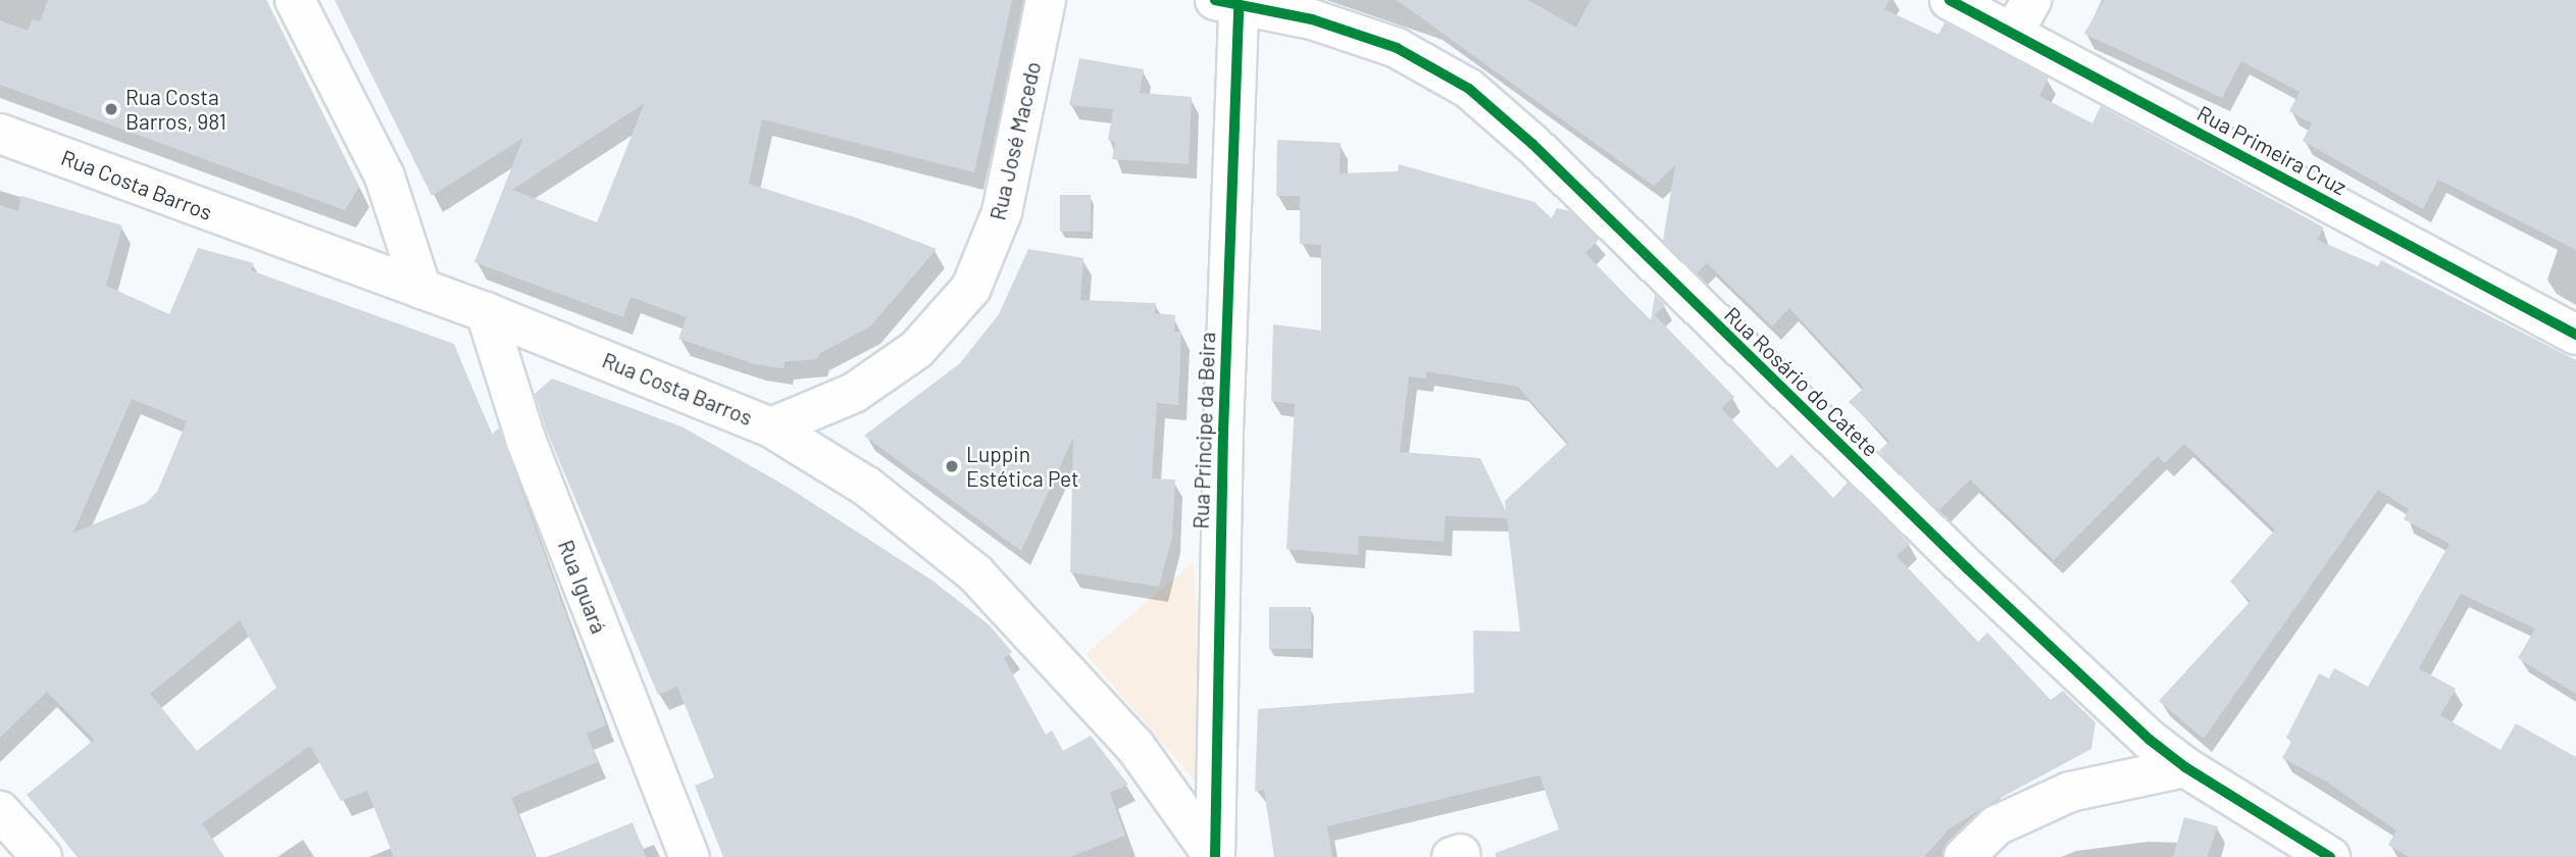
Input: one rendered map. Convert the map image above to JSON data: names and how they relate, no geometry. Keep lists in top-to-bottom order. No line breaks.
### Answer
{"streets":{"street":["Rua José Macedo","Rua Primeira Cruz","Rua Costa Barros","Rua Rosário do Catete","Rua Principe da Beira","Rua Iguará"]},"crossings":[["Rua José Macedo","Rua Costa Barros"],["Rua Costa Barros","Rua Principe da Beira"],["Rua Costa Barros","Rua Iguará"],["Rua Rosário do Catete","Rua Principe da Beira"]],"places":["Rua Costa Barros, 981","Luppin Estética Pet"]}
